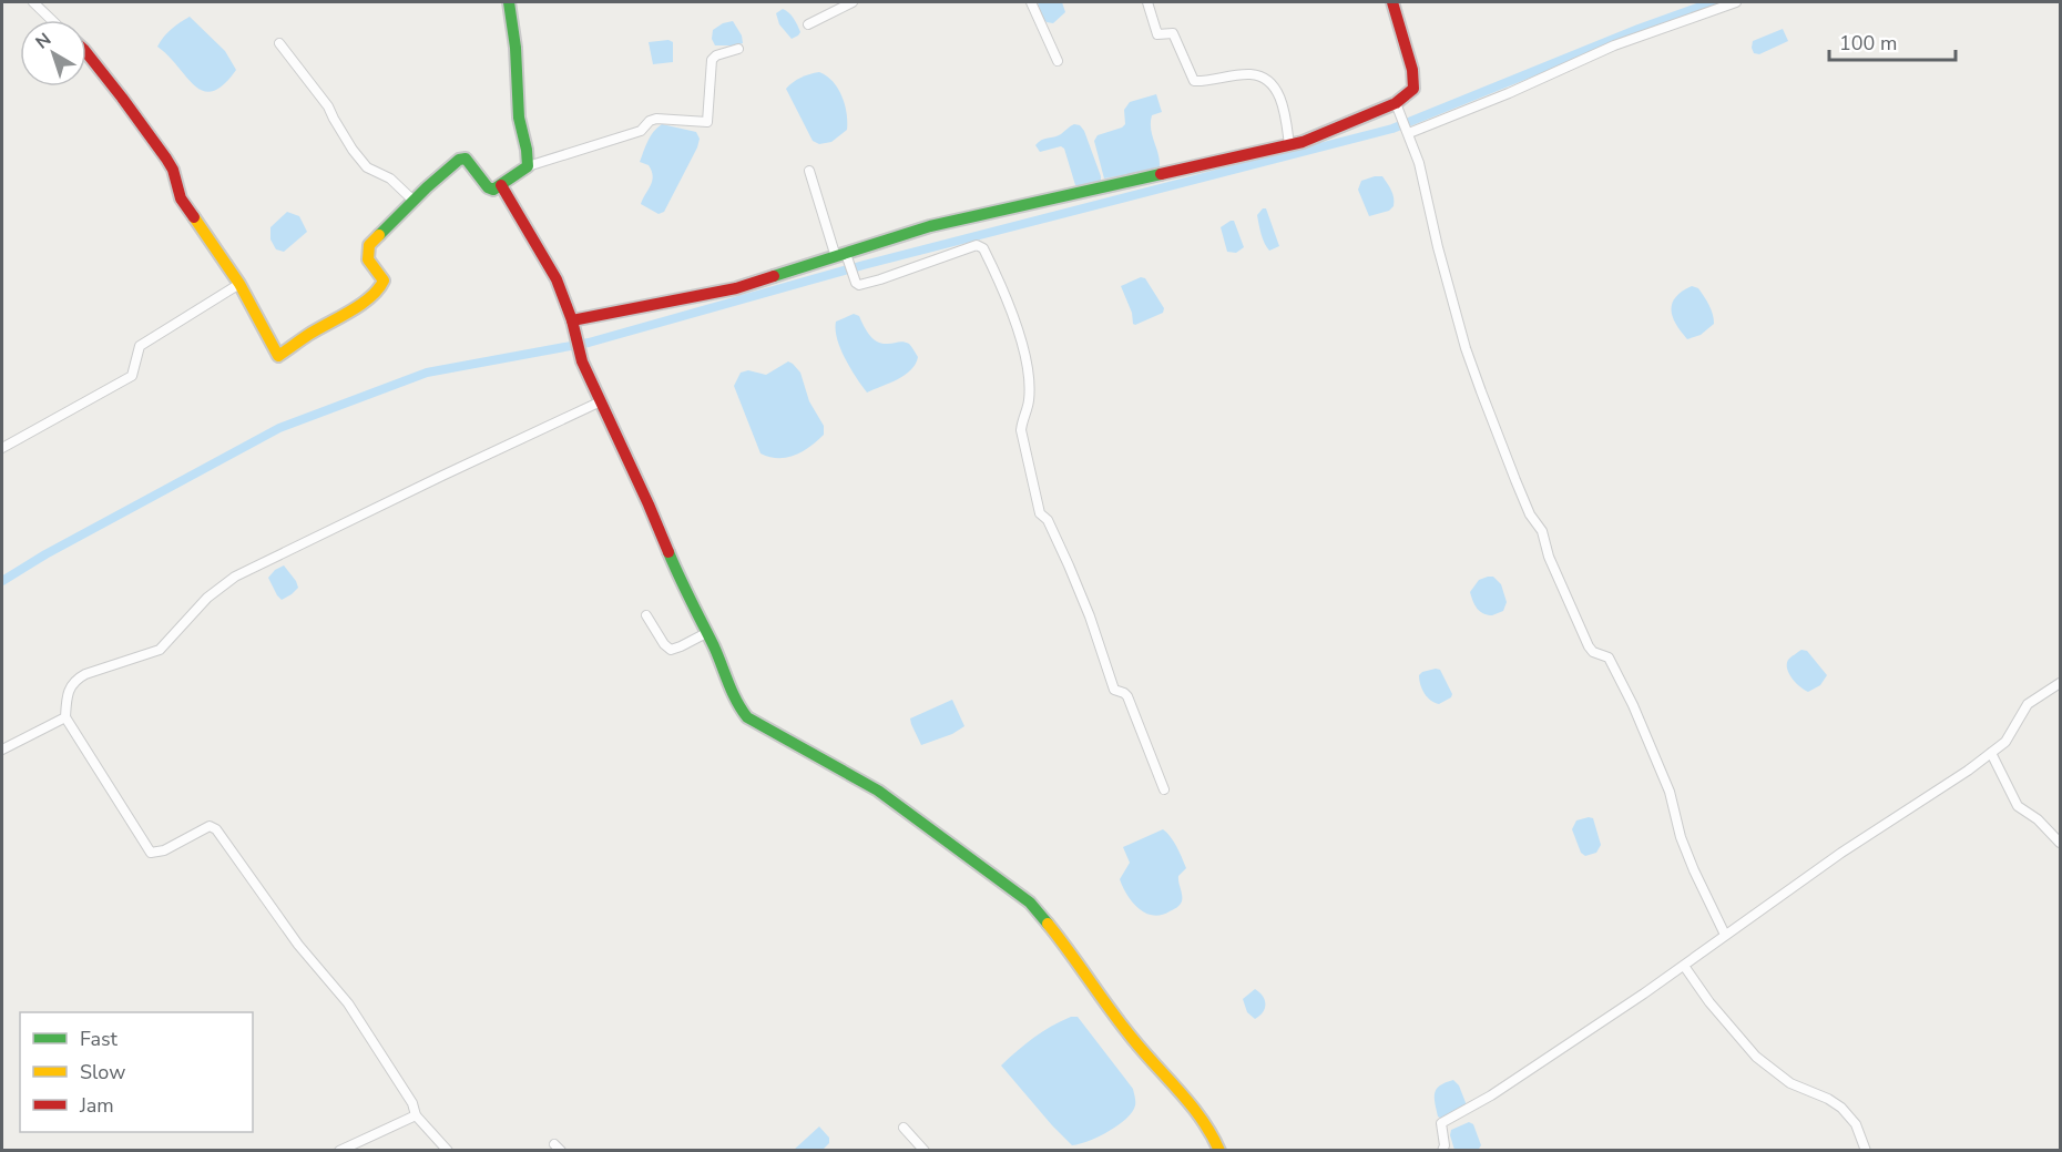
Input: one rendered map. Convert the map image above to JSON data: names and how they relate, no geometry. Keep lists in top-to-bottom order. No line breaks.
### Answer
{"legend":["Fast","Slow","Jam"],"scale_bar":"100 m","north":"top left"}
